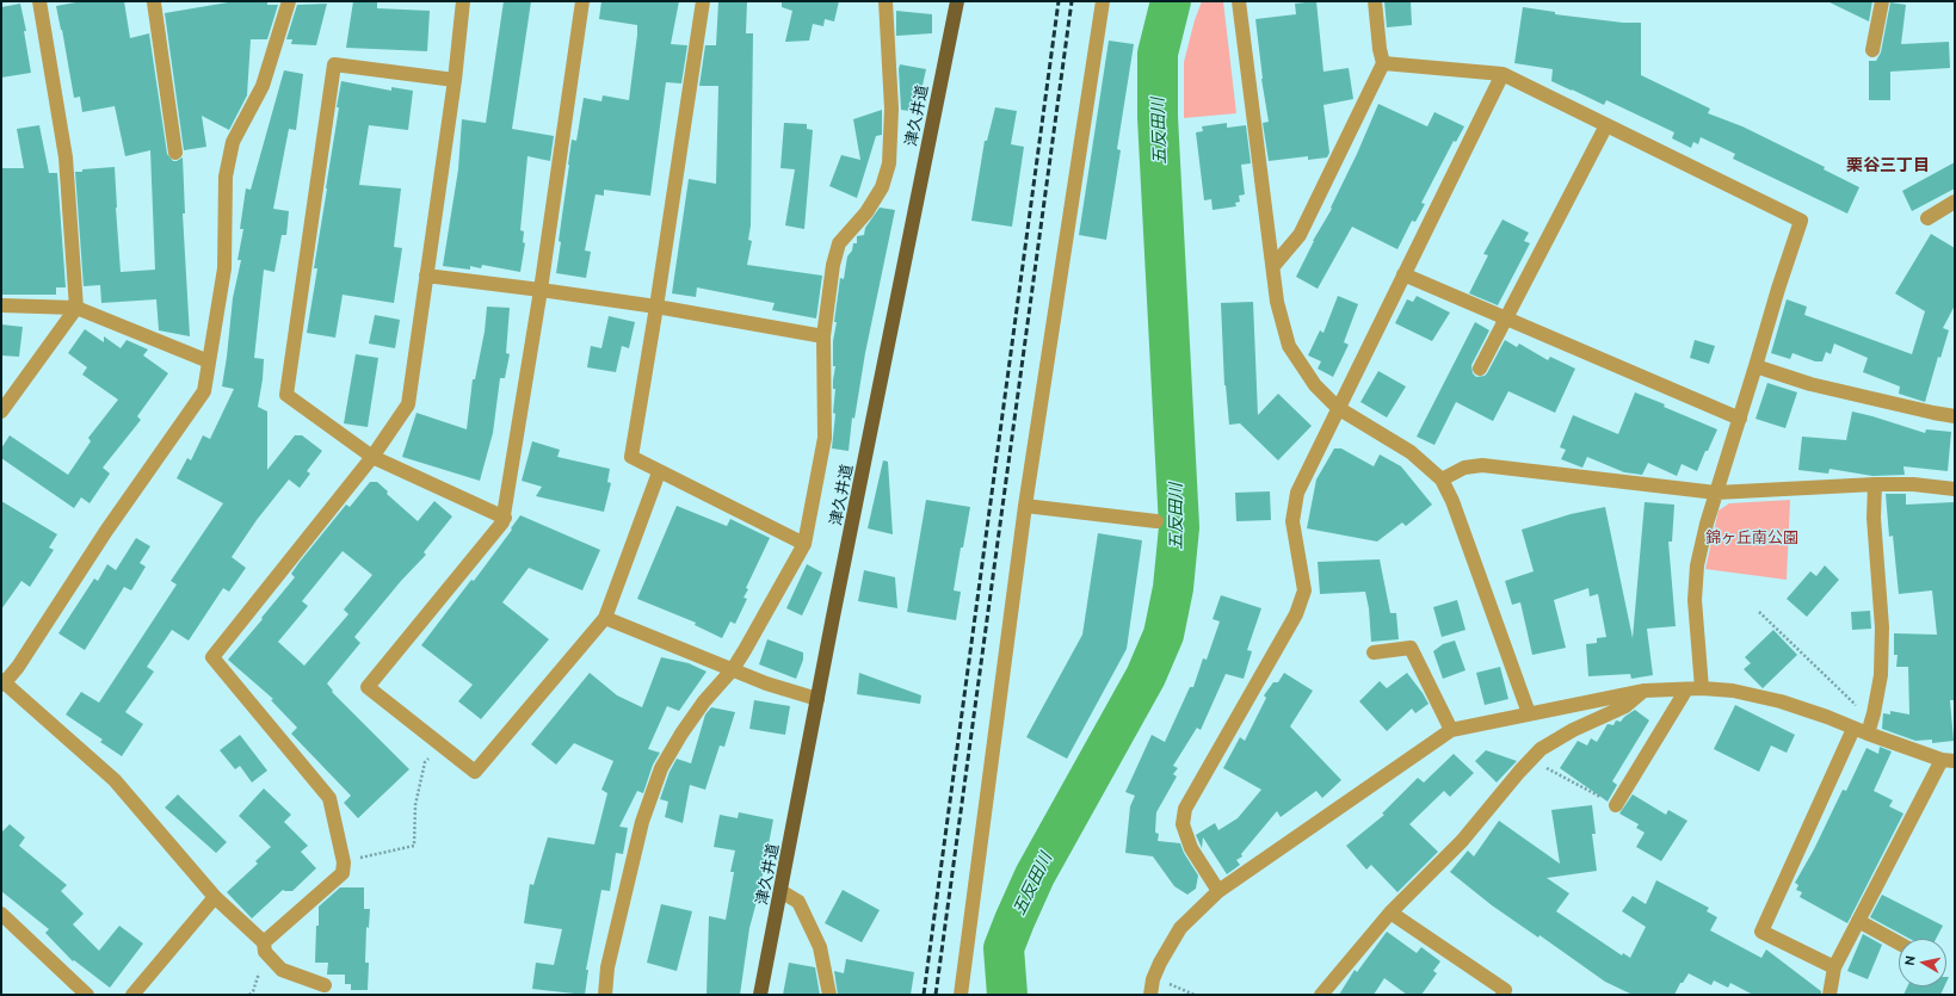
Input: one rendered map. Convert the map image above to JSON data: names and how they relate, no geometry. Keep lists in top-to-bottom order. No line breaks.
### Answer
{"streets":{"main road":["津久井道"]},"districts":["栗谷三丁目"],"water":["五反田川"],"parks":["錦ヶ丘南公園"],"north":"left"}
